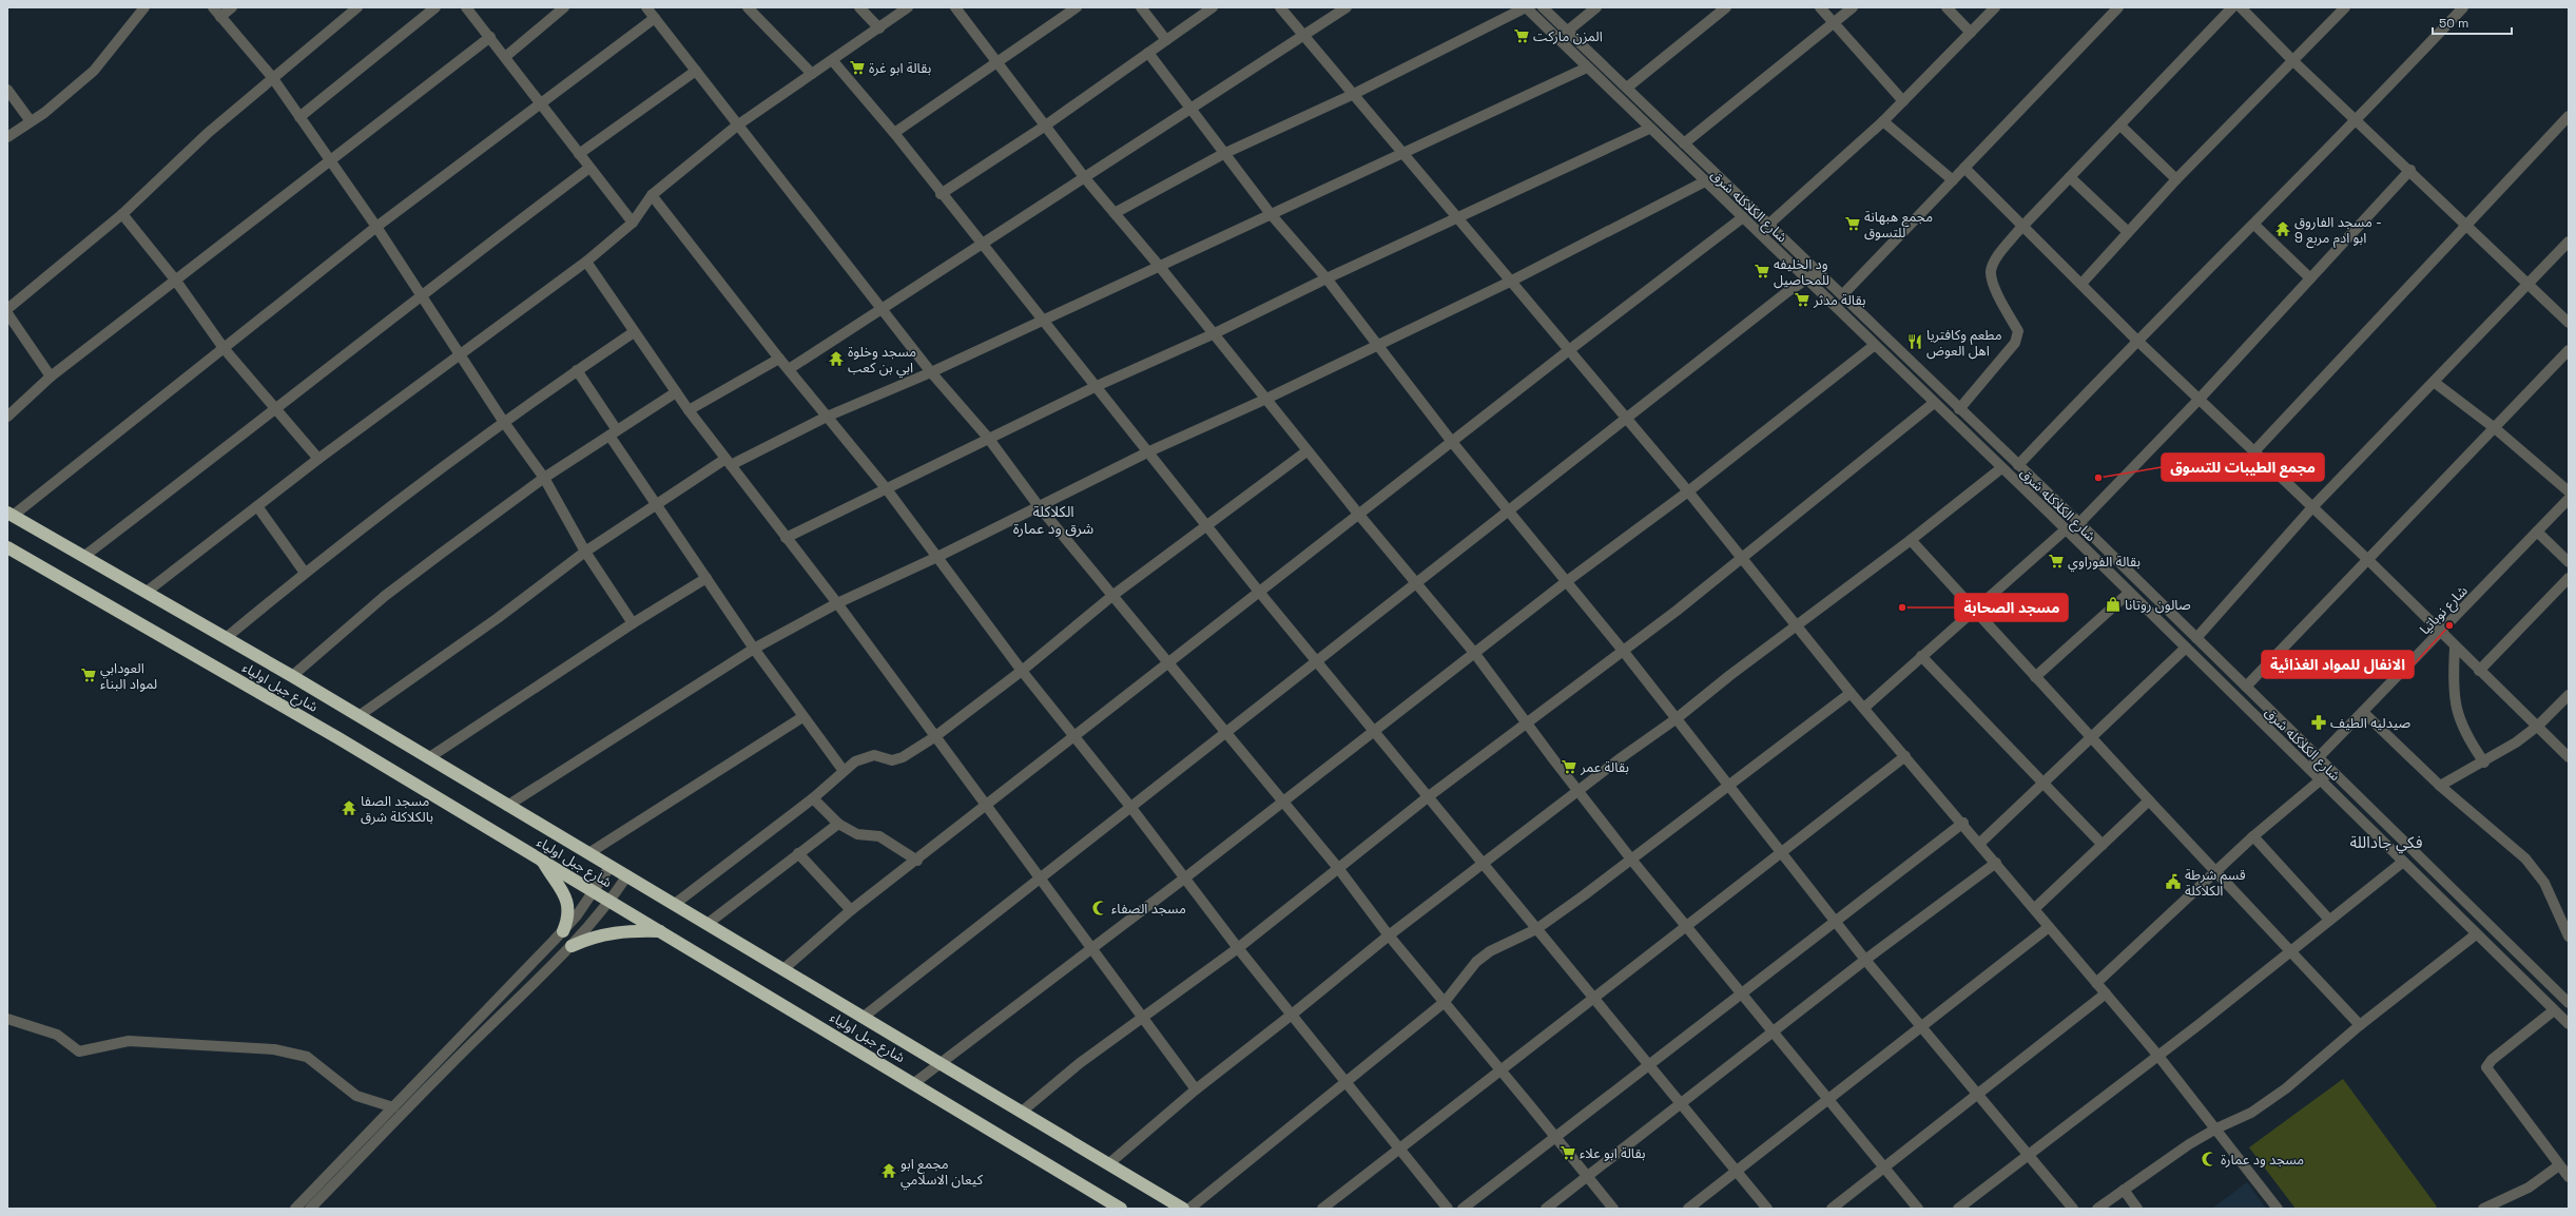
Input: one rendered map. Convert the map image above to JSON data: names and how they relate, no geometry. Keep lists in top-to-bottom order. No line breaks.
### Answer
{"streets":{"highway":["شارع جبل اولياء"],"street":["شارع الكلاكله شرق","شارع نوباتيا"]},"crossings":[["شارع الكلاكله شرق","شارع نوباتيا"]],"districts":["الكلاكلة شرق ود عمارة","فكي جاداللة"],"places":{"supermarket":["المزن ماركت","بقالة ابو غرة","مجمع هبهانة للتسوق","ود الخليفه للمحاصيل","بقالة مدثر","بقالة الفوراوي","العودابي لمواد البناء","بقالة عمر","بقالة ابو علاء"],"temple":["مسجد الفاروق - ابو ادم مربع 9","مسجد وخلوة ابي بن كعب","مسجد الصفا بالكلاكلة شرق","مجمع ابو كيعان الاسلامي"],"restaurant":["مطعم وكافتريا اهل العوض"],"other":["مجمع الطيبات للتسوق","مسجد الصحابة","الانفال للمواد الغذائية"],"shop":["صالون روتانا"],"pharmacy":["صيدليه الطيف"],"public building":["قسم شرطة الكلاكلة"],"mosque":["مسجد الصفاء","مسجد ود عمارة"]},"scale_bar":"50 m"}
